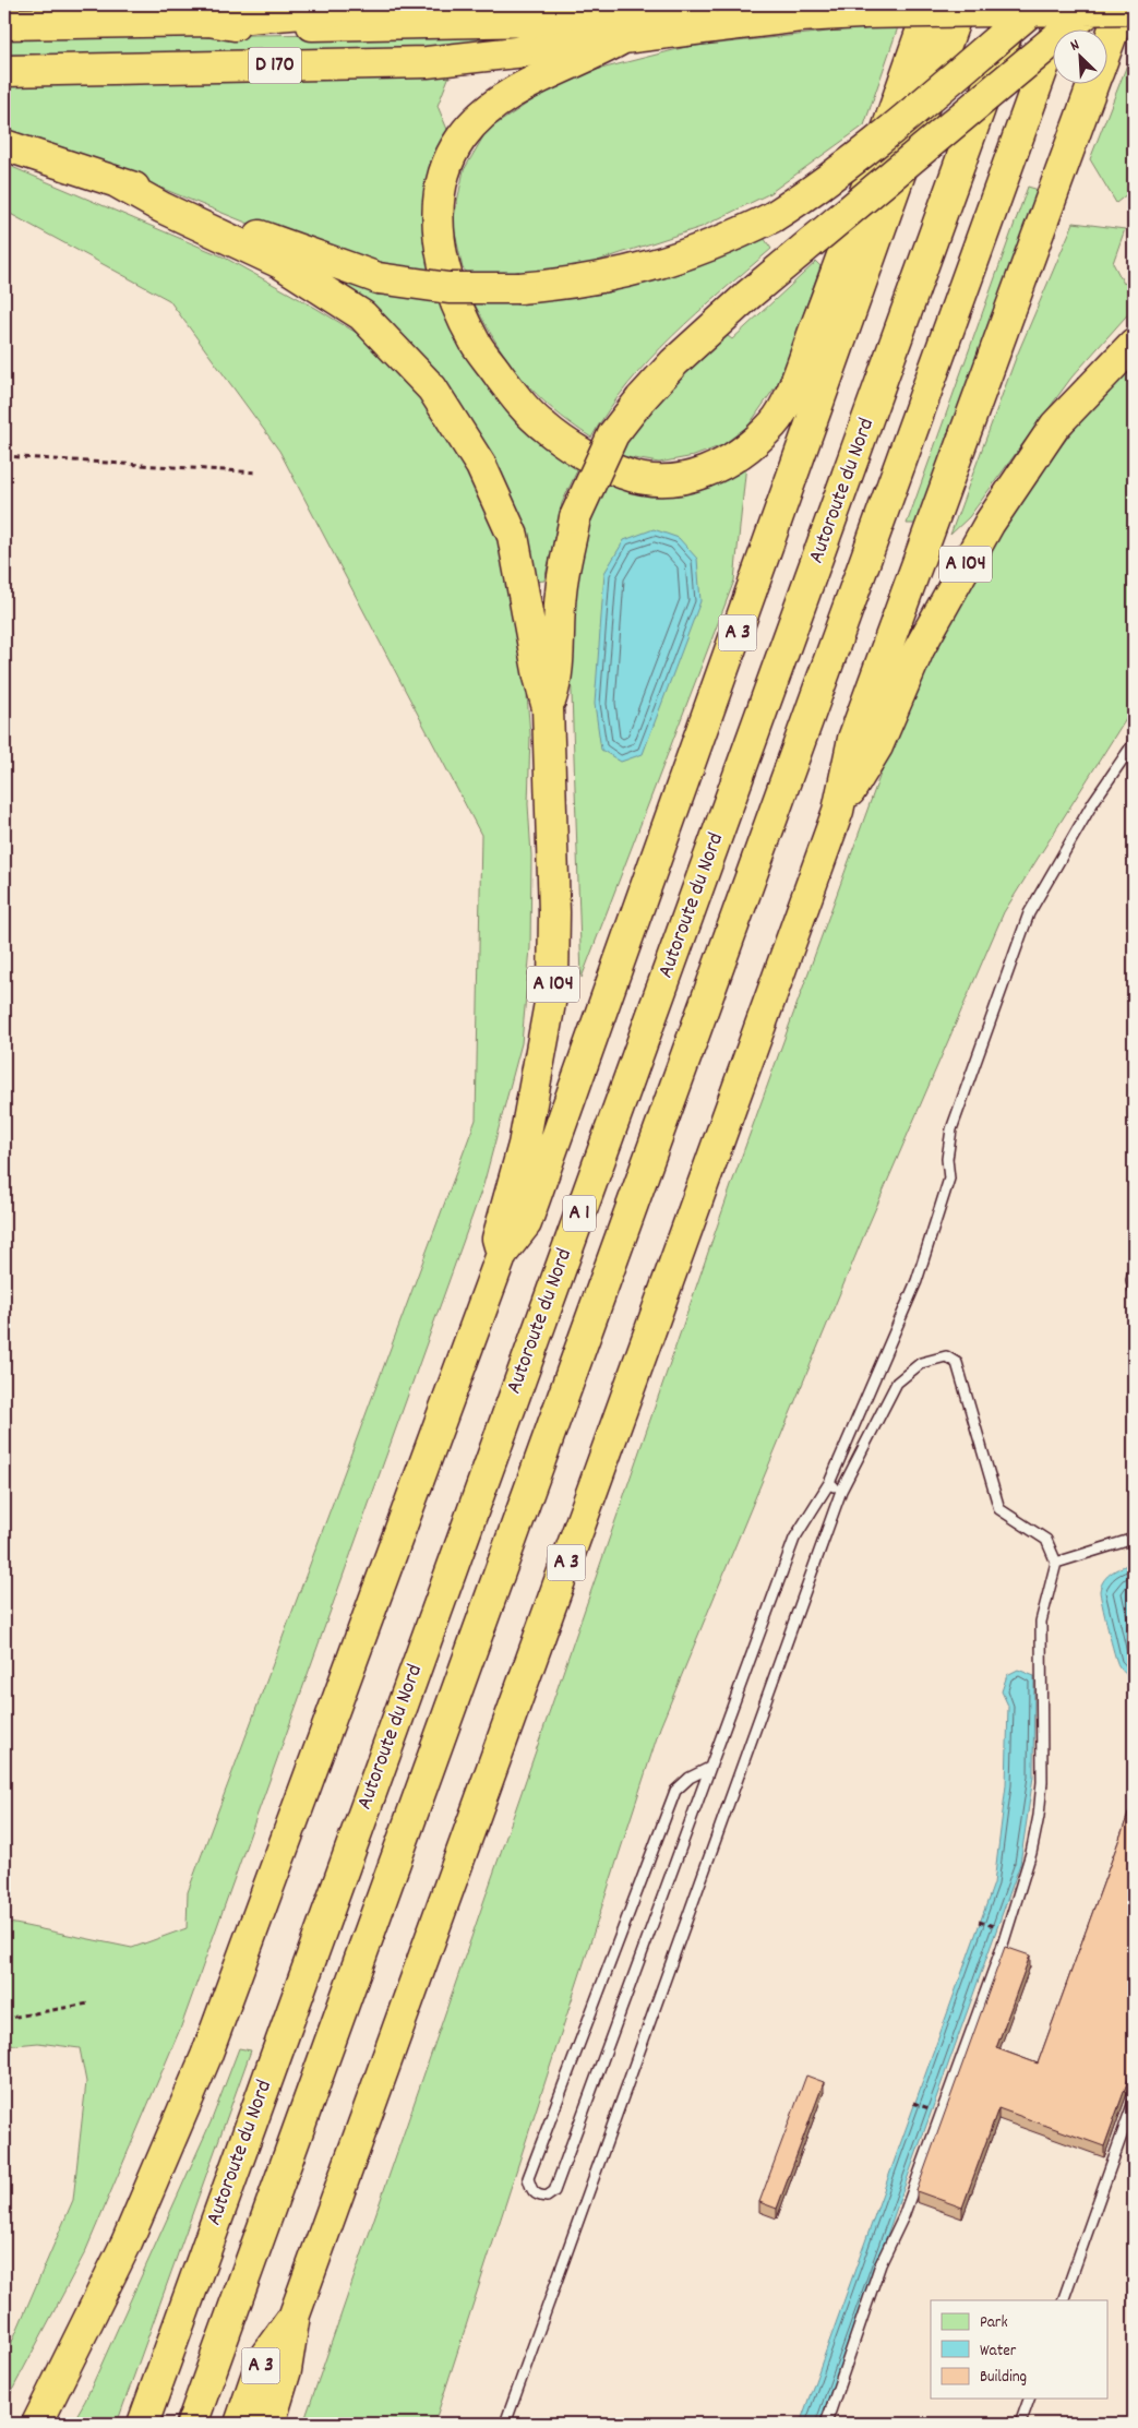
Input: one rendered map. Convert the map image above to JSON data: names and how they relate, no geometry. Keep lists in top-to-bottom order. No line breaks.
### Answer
{"streets":{"highway":["D 170","Autoroute du Nord","A 104","A 3","A 1"]},"crossings":[["A 104","A 3"]],"legend":["Park","Water","Building"],"north":"top left"}
